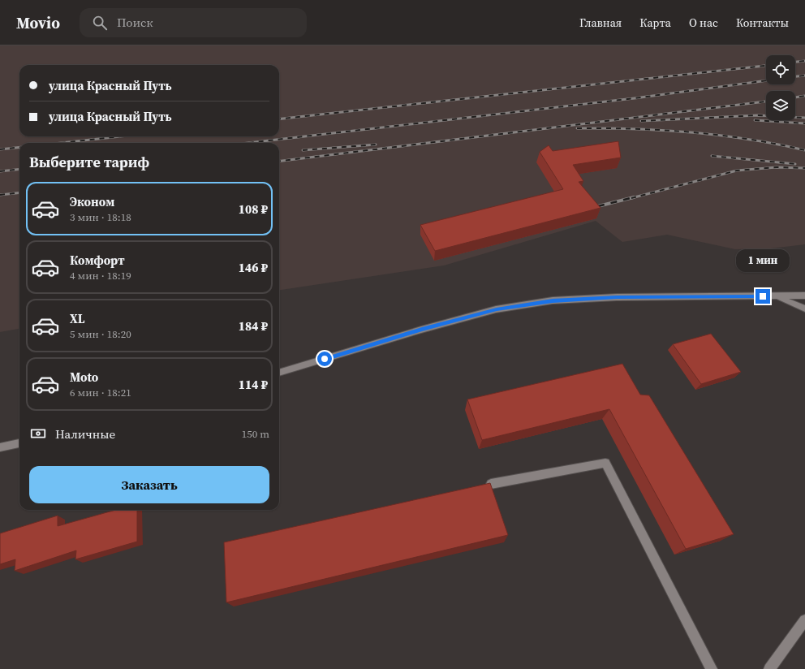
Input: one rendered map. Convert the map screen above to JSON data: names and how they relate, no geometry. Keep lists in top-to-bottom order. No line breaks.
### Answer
{"page":{"header":"Movio","search":"Поиск","nav":["Главная","Карта","О нас","Контакты"],"banner":["улица Красный Путь","улица Красный Путь"],"heading":"Выберите тариф","list":[{"name":"Эконом","note":"3 мин · 18:18","value":"108 ₽"},{"name":"Комфорт","note":"4 мин · 18:19","value":"146 ₽"},{"name":"XL","note":"5 мин · 18:20","value":"184 ₽"},{"name":"Moto","note":"6 мин · 18:21","value":"114 ₽"}],"bubble":"1 мин","pay":["Наличные","150 m"],"buttons":"Заказать"}}
